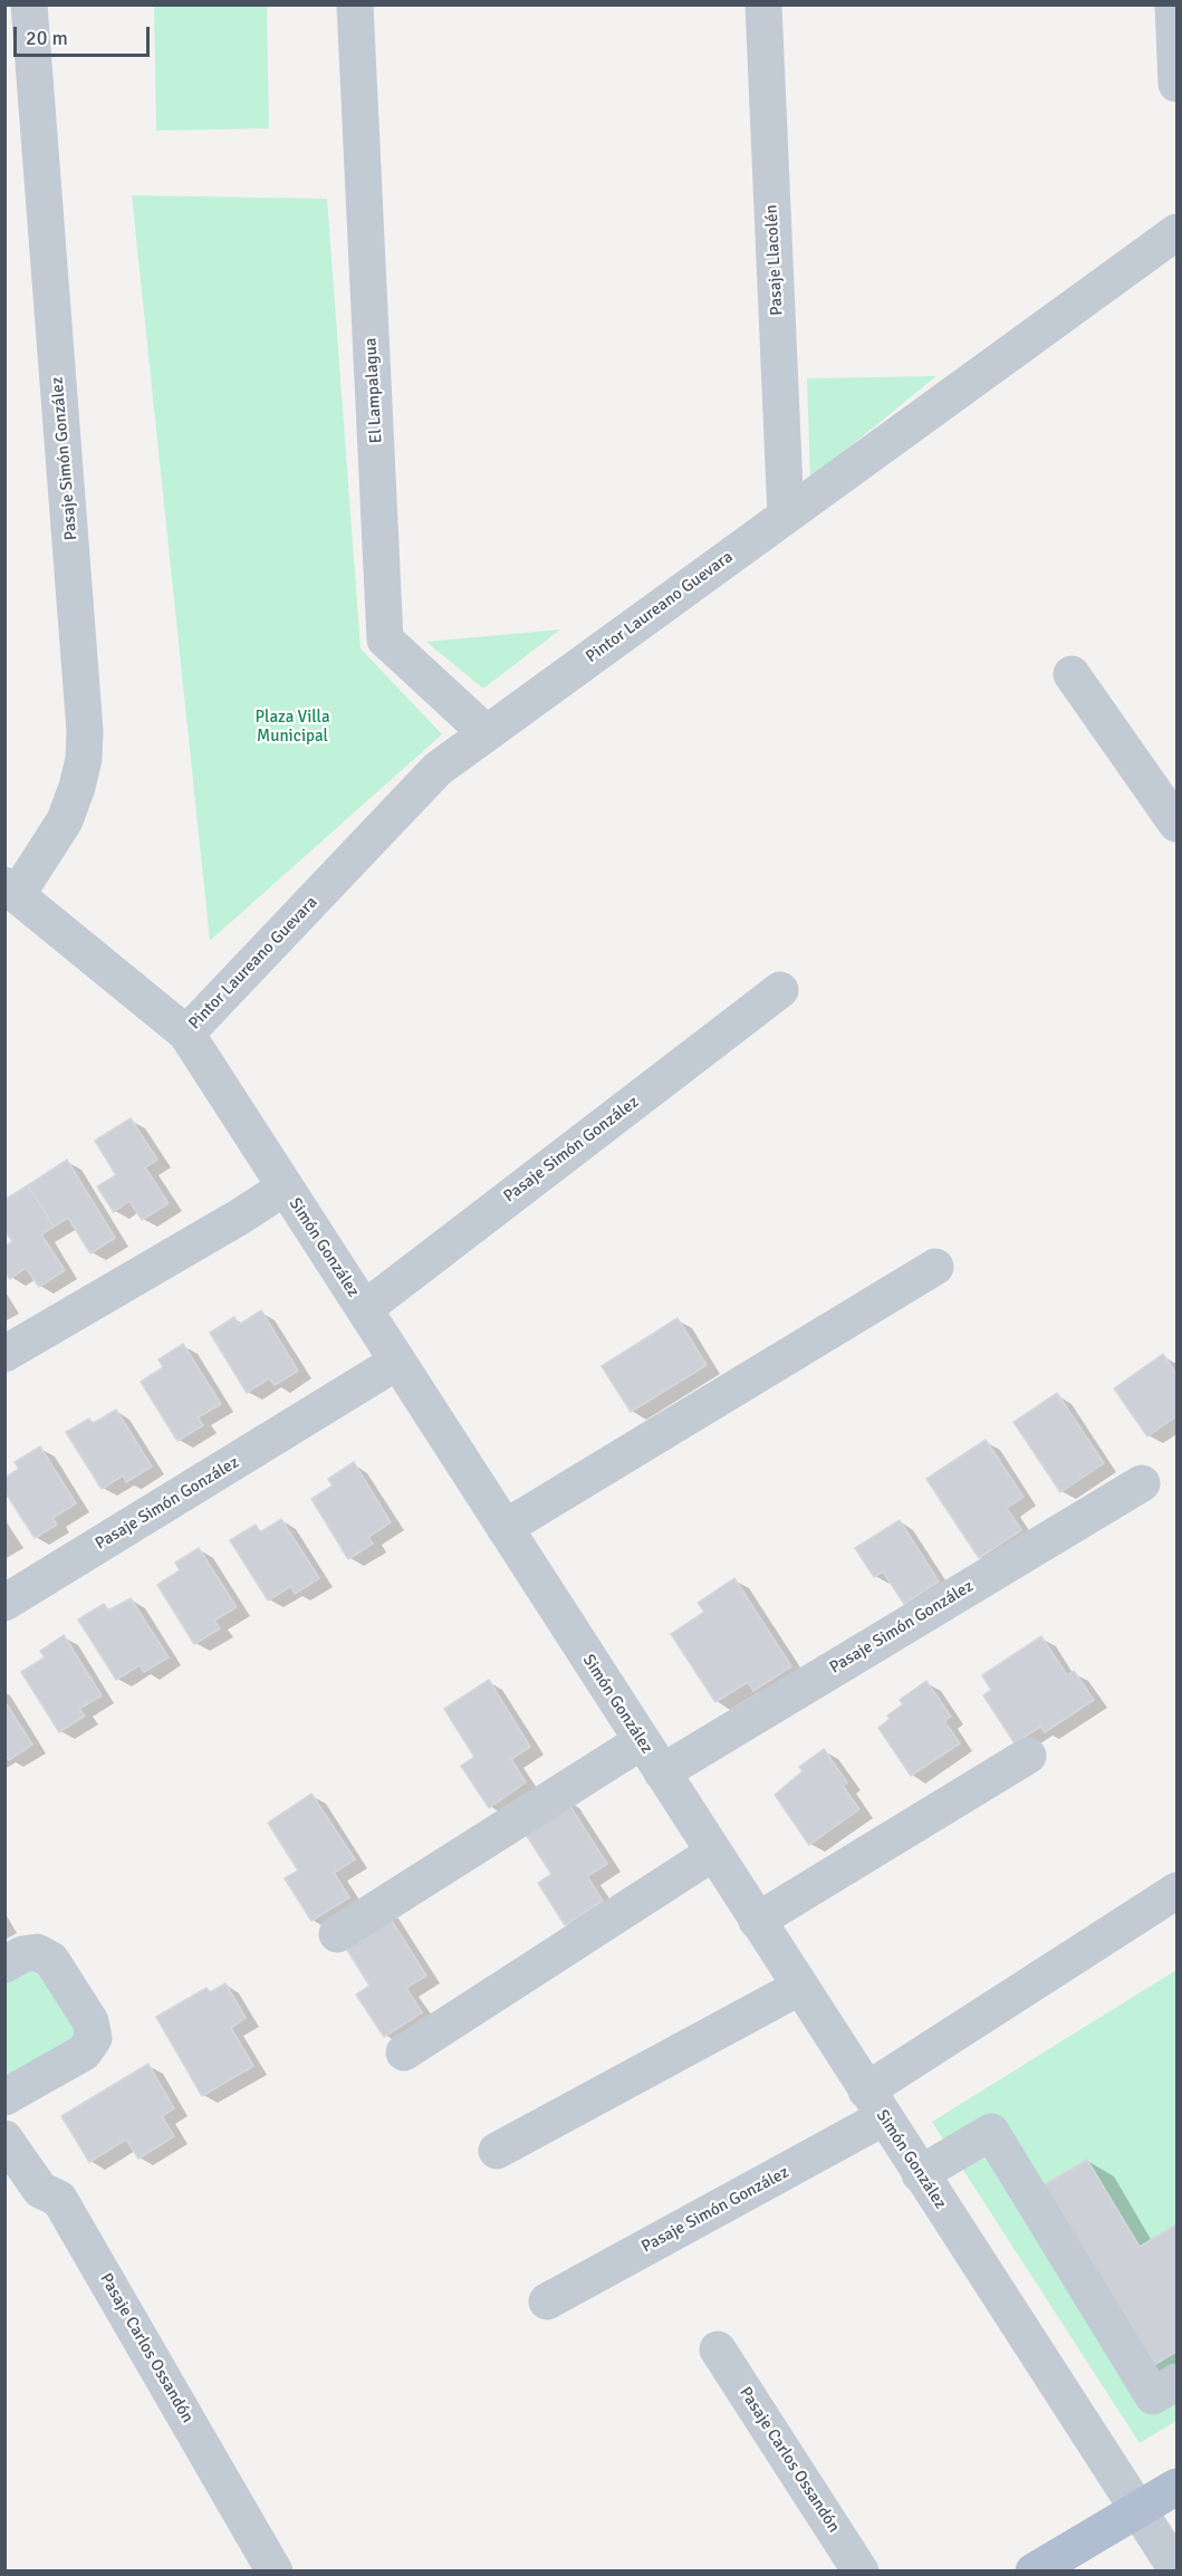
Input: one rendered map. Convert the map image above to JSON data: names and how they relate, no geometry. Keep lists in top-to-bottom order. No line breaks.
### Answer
{"streets":{"street":["Pasaje Llacolén","El Lampalagua","Pasaje Simón González","Pintor Laureano Guevara","Simón González","Pasaje Carlos Ossandón"]},"crossings":[["Pasaje Llacolén","Pintor Laureano Guevara"],["El Lampalagua","Pintor Laureano Guevara"],["Pasaje Simón González","Simón González"],["Pintor Laureano Guevara","Simón González"]],"parks":["Plaza Villa Municipal"],"scale_bar":"20 m"}
